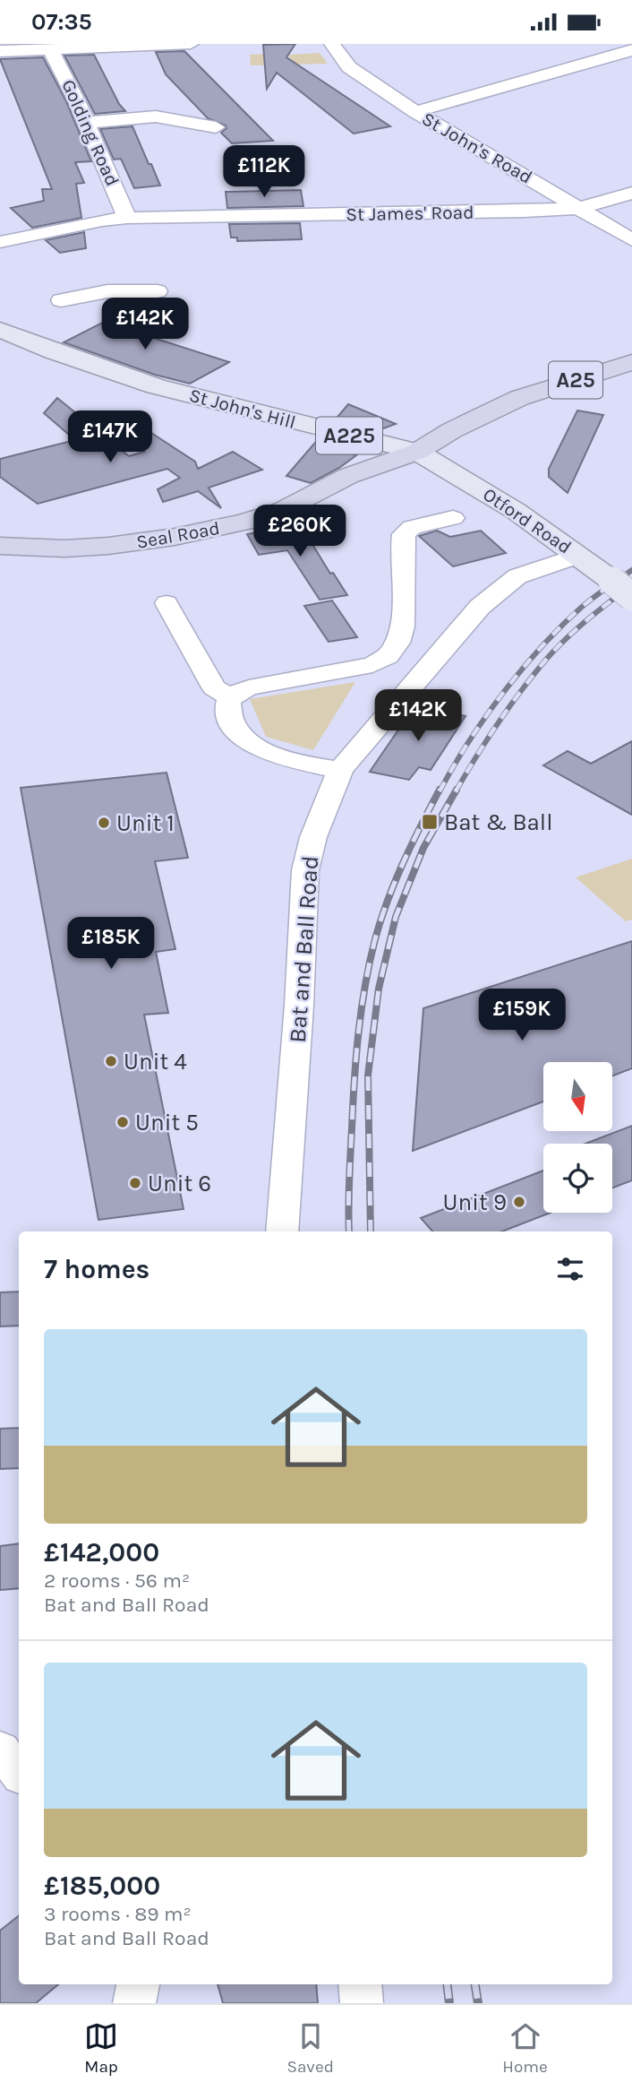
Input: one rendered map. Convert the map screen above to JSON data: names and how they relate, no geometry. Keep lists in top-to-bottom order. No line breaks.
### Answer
{"streets":{"highway":["A25","Seal Road"],"main road":["St John's Hill","A225","Otford Road"],"street":["Golding Road","St John's Road","St James' Road","Bat and Ball Road"]},"crossings":[["Golding Road","St James' Road"],["St John's Road","St James' Road"],["A25","St John's Hill"],["A25","Otford Road"],["A25","Seal Road"],["St John's Hill","Otford Road"],["St John's Hill","Seal Road"],["Otford Road","Seal Road"],["Otford Road","Bat and Ball Road"]],"places":{"transit":["Bat & Ball"],"other":["Unit 1","Unit 4","Unit 5","Unit 6","Unit 9"]},"north":"bottom","page":{"status":"07:35","price":["£112K","£142K","£147K","£260K","£142K","£185K","£159K"],"heading":"7 homes","list":[{"name":"£142,000","note":"2 rooms · 56 m² · Bat and Ball Road"},{"name":"£185,000","note":"3 rooms · 89 m² · Bat and Ball Road"}],"tabs":["Map","Saved","Home"]}}
